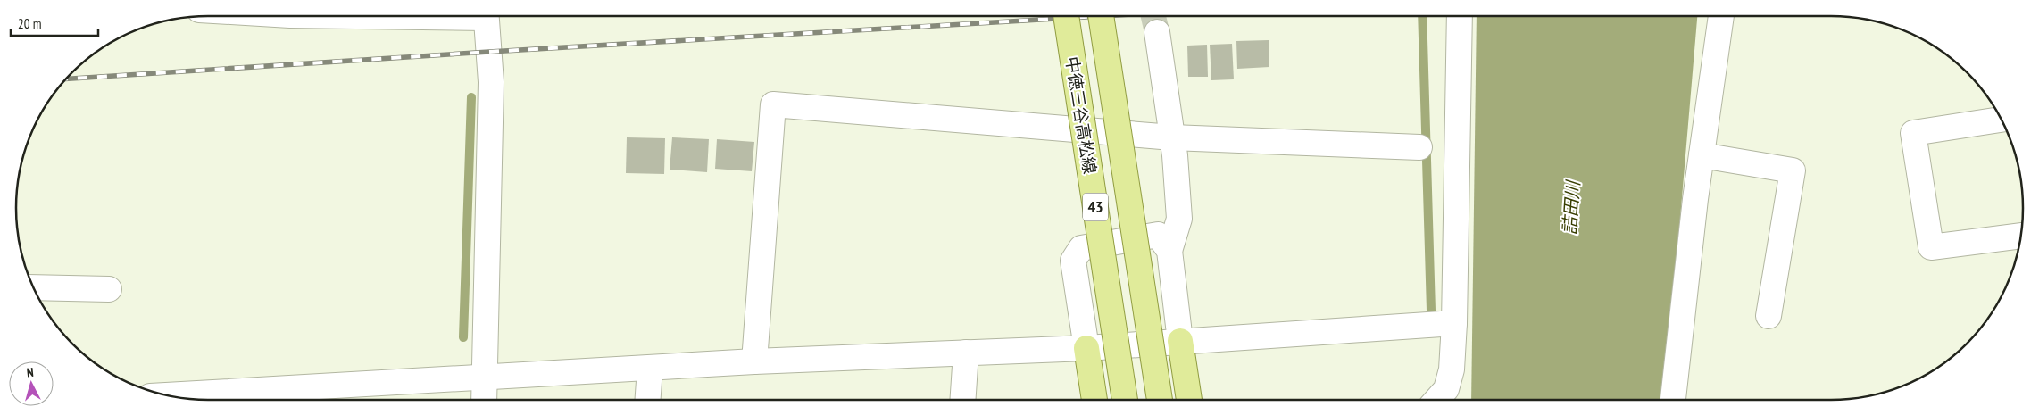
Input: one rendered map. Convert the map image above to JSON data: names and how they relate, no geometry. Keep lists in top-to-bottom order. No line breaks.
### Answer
{"streets":{"main road":["中徳三谷高松線","43"]},"water":["詰田川"],"scale_bar":"20 m","north":"top"}
